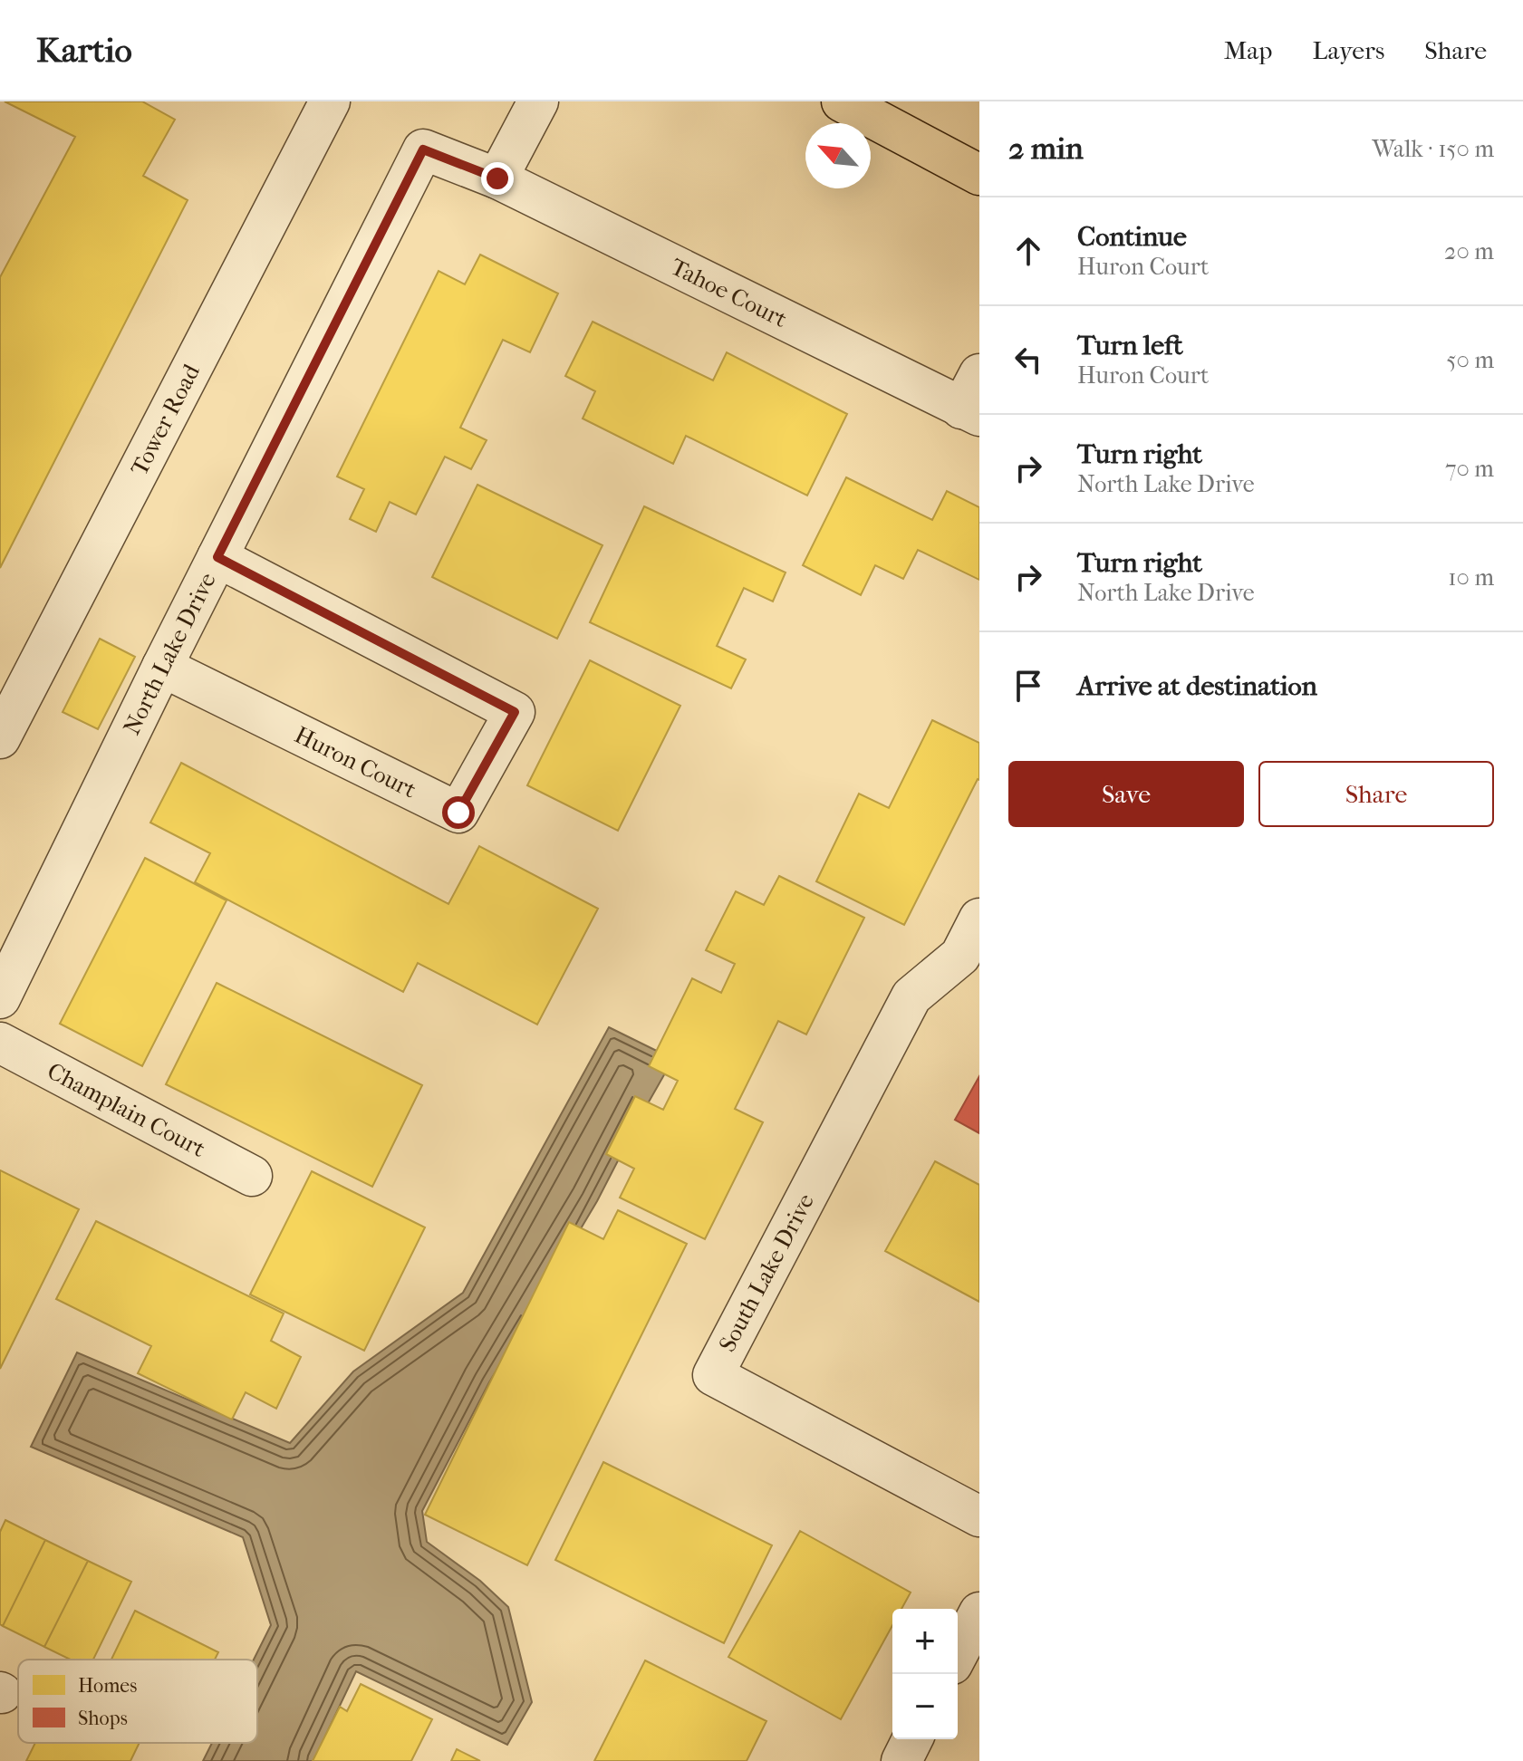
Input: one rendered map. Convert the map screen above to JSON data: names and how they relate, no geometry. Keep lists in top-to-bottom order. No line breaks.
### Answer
{"streets":{"street":["Tahoe Court","Tower Road","North Lake Drive","Huron Court","Champlain Court","South Lake Drive"]},"crossings":[["Tahoe Court","North Lake Drive"],["North Lake Drive","Huron Court"]],"legend":["Homes","Shops"],"north":"top left","page":{"header":"Kartio","nav":["Map","Layers","Share"],"heading":["2 min","Walk · 150 m"],"list":[["Continue","Huron Court","20 m"],["Turn left","Huron Court","50 m"],["Turn right","North Lake Drive","70 m"],["Turn right","North Lake Drive","10 m"],"Arrive at destination"],"buttons":["Save","Share"],"map_buttons":["+","−"]}}
